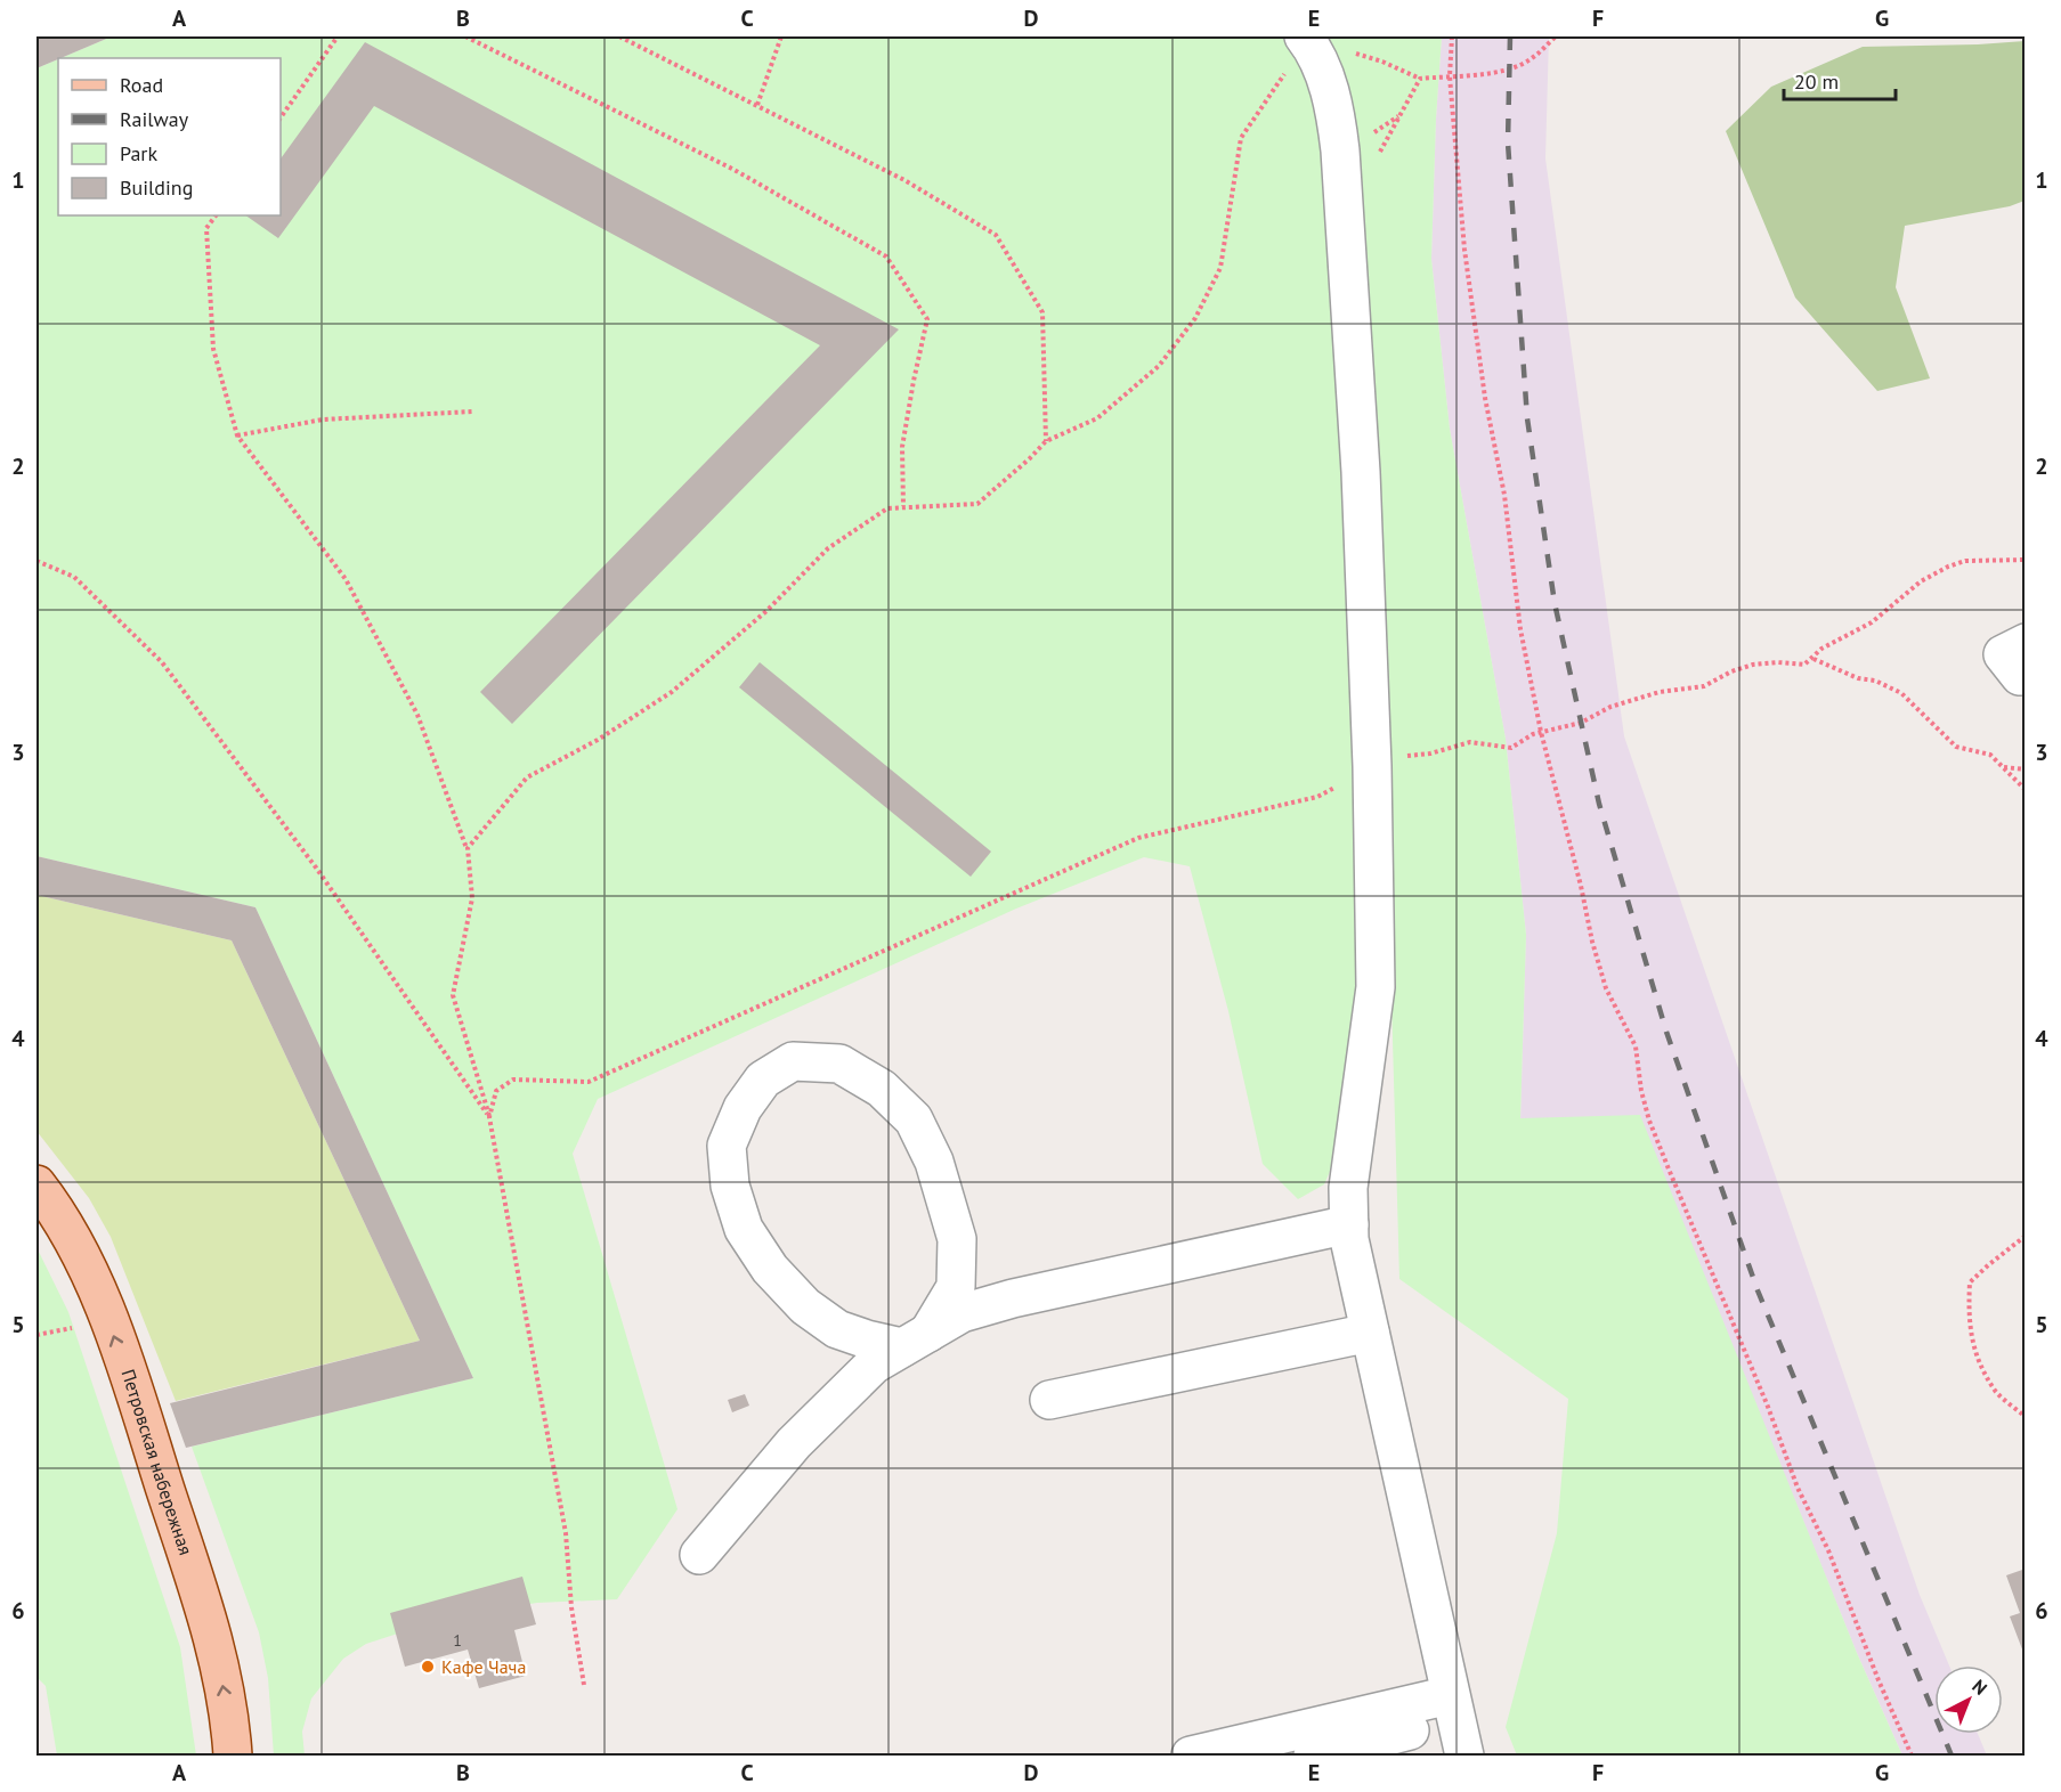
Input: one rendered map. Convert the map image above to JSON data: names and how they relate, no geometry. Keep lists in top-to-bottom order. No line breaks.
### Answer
{"streets":{"main road":["Петровская набережная"]},"one_way":["Петровская набережная"],"places":["Кафе Чача"],"house_numbers":["1"],"legend":["Road","Railway","Park","Building"],"scale_bar":"20 m","north":"top right","grid":{"columns":["A","B","C","D","E","F","G"],"rows":["1","2","3","4","5","6"]}}
